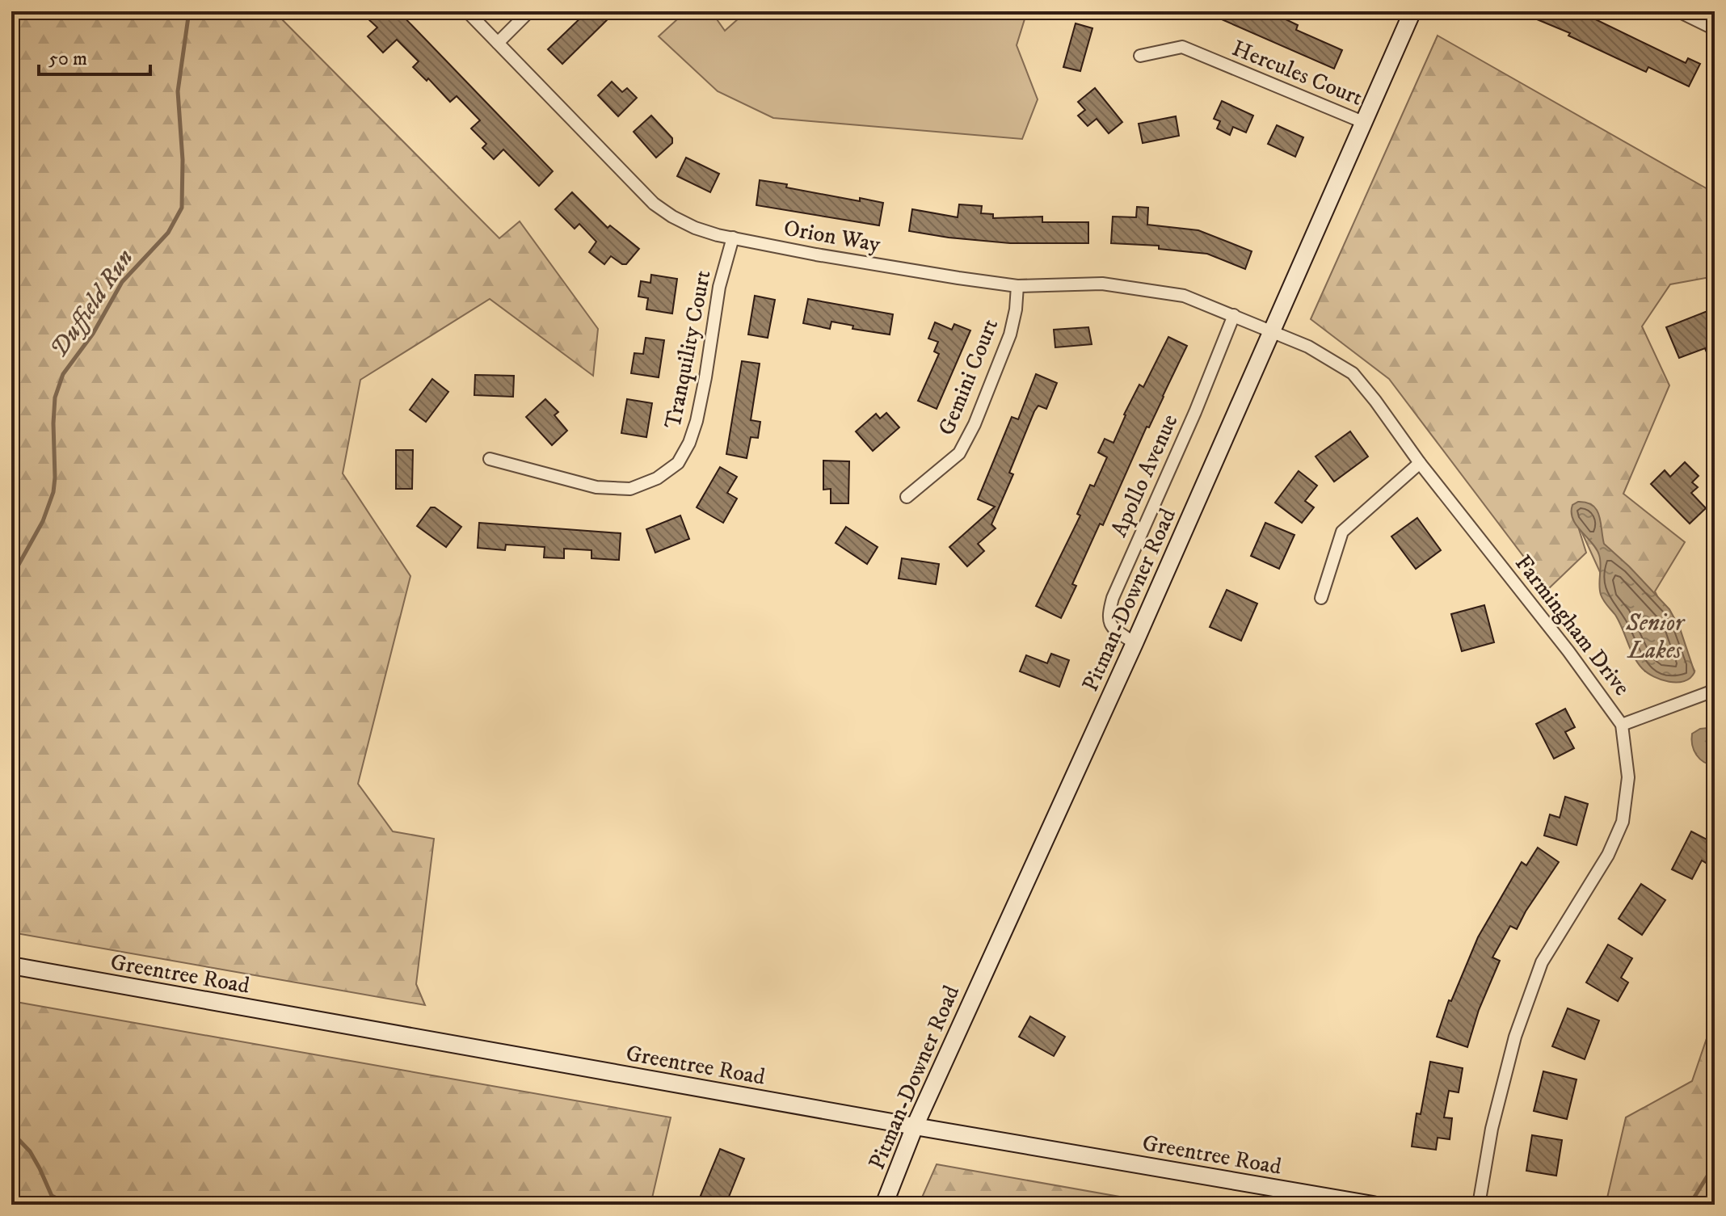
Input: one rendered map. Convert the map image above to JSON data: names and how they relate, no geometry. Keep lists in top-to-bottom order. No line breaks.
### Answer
{"streets":{"street":["Hercules Court","Orion Way","Tranquility Court","Gemini Court","Apollo Avenue","Pitman-Downer Road","Farmingham Drive","Greentree Road"]},"crossings":[["Hercules Court","Pitman-Downer Road"],["Orion Way","Tranquility Court"],["Orion Way","Gemini Court"],["Orion Way","Apollo Avenue"],["Orion Way","Pitman-Downer Road"],["Orion Way","Farmingham Drive"],["Apollo Avenue","Pitman-Downer Road"],["Pitman-Downer Road","Farmingham Drive"],["Pitman-Downer Road","Greentree Road"]],"water":["Duffield Run","Senior Lakes"],"scale_bar":"50 m"}
